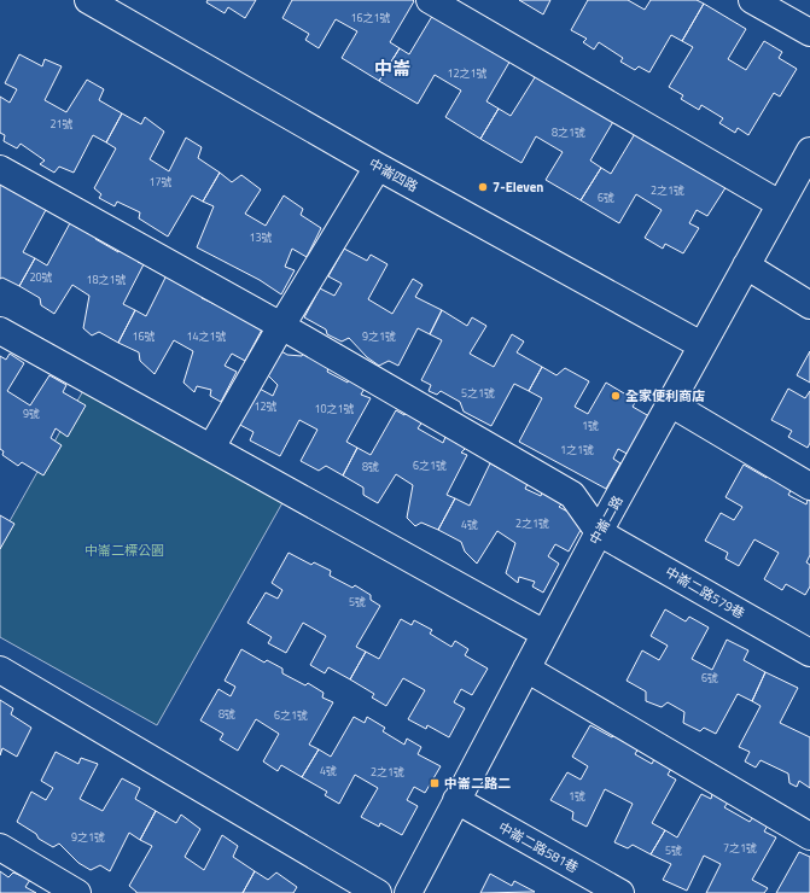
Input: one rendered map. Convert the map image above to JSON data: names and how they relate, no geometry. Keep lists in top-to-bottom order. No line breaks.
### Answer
{"streets":{"street":["中崙四路","中崙二路","中崙二路579巷","中崙二路581巷"]},"crossings":[["中崙四路","中崙二路"],["中崙二路","中崙二路579巷"],["中崙二路","中崙二路581巷"]],"districts":["中崙"],"parks":["中崙二標公園"],"places":{"other":["7-Eleven","全家便利商店"],"transit":["中崙二路二"]},"house_numbers":["16之1號","12之1號","21號","8之1號","17號","2之1號","6號","13號","20號","18之1號","16號","14之1號","9之1號","5之1號","12號","10之1號","9號","1號","1之1號","6之1號","8號","2之1號","4號","5號","6號","8號","6之1號","4號","2之1號","1號","9之1號","7之1號","5號"]}
